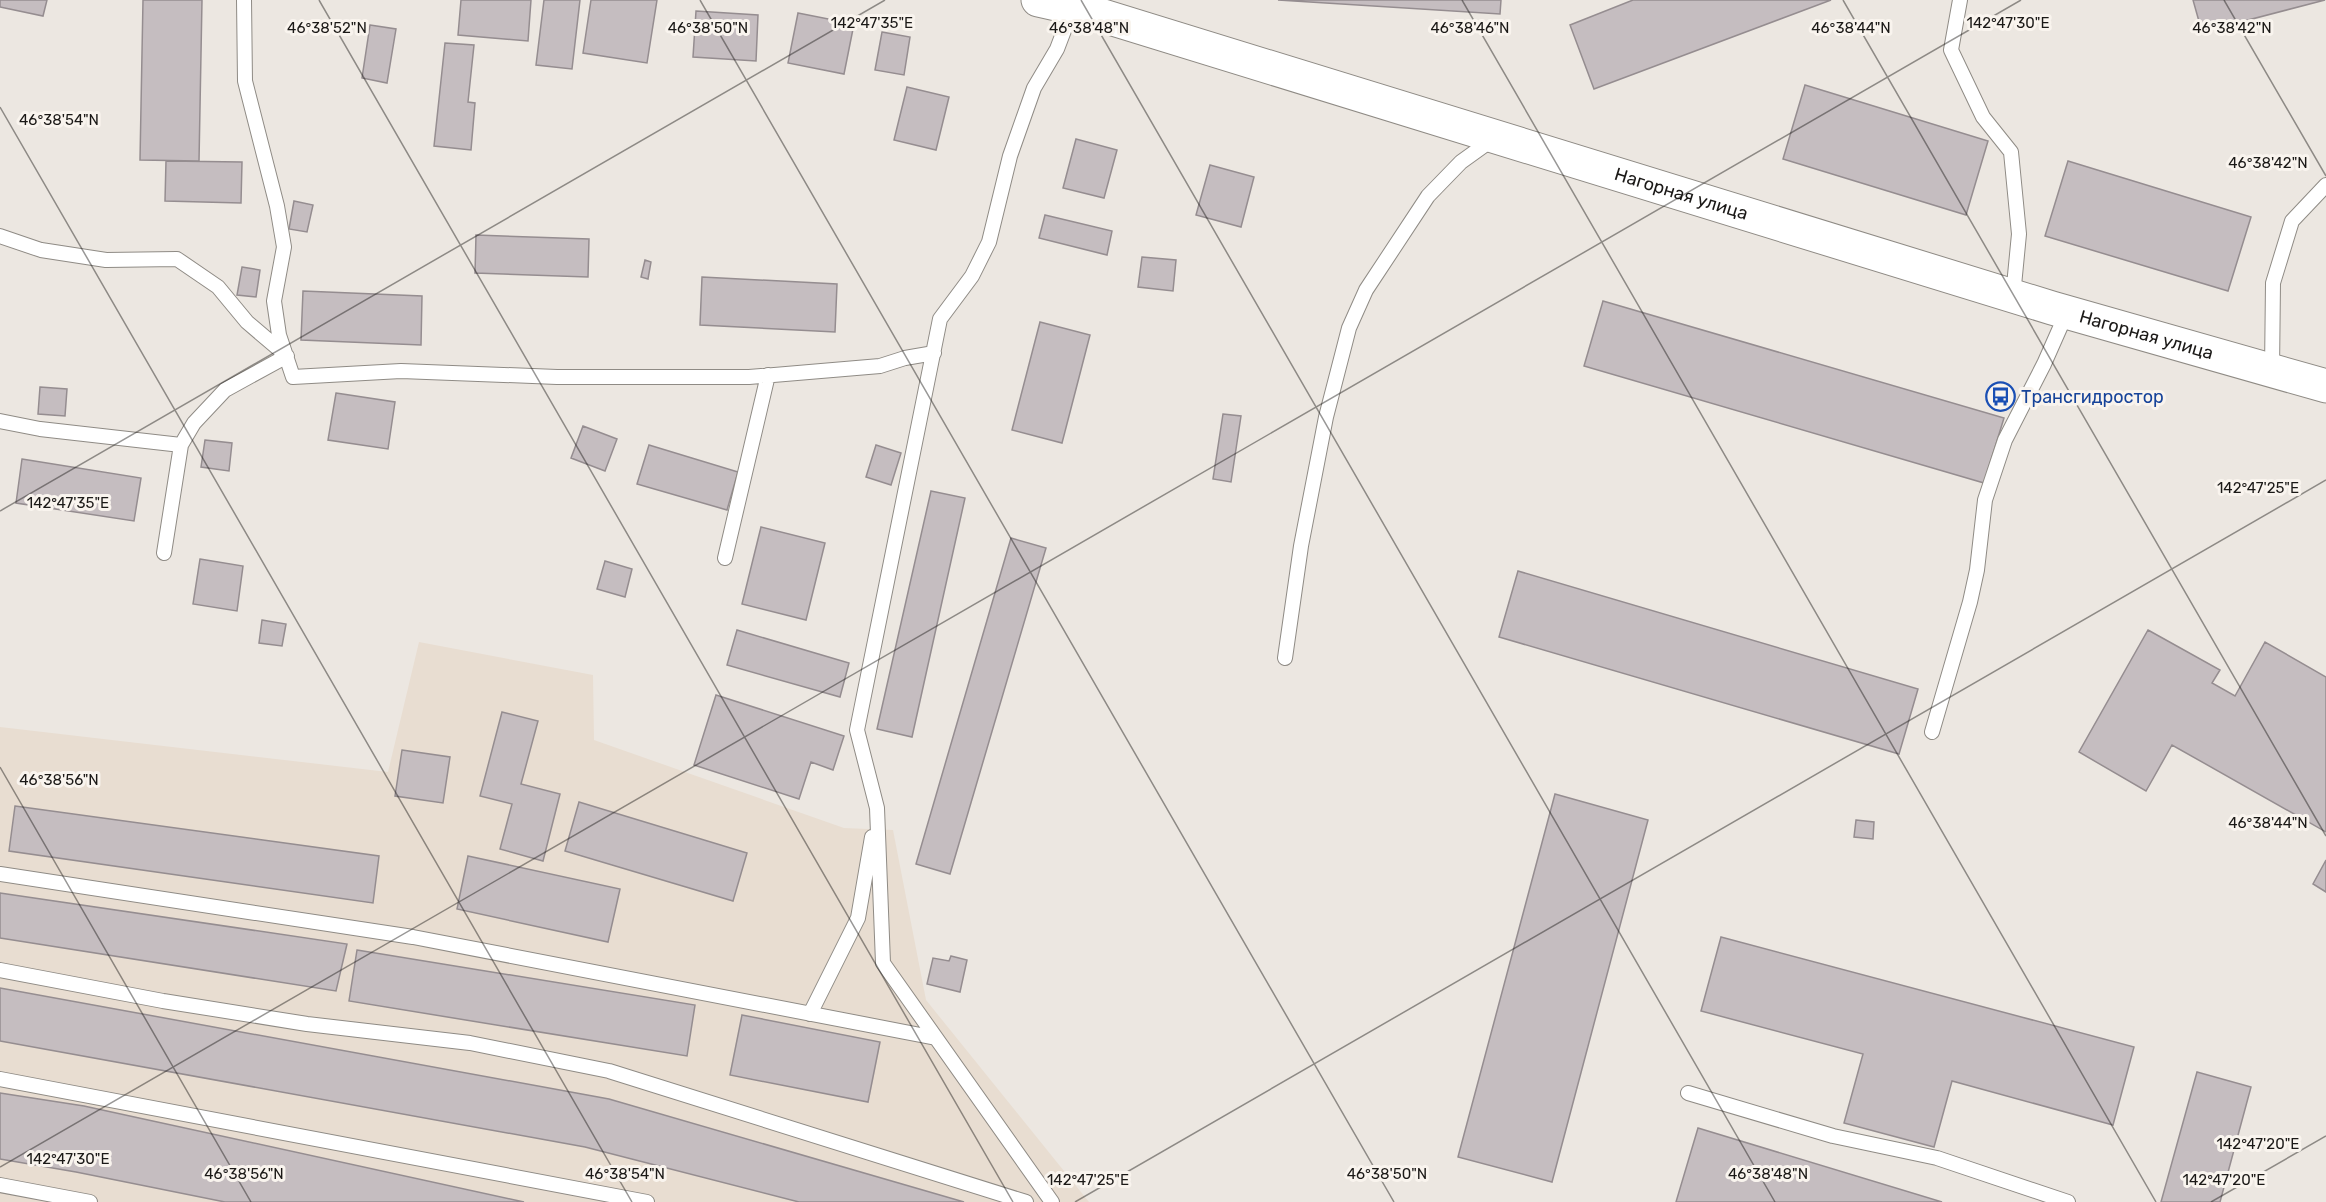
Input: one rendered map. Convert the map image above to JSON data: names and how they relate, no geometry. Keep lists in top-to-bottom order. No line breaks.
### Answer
{"streets":{"street":["Нагорная улица"]},"places":{"bus stop":["Трансгидростор"]},"coordinates":["142°47'35\"E","142°47'30\"E","46°38'52\"N","46°38'50\"N","46°38'48\"N","46°38'46\"N","46°38'44\"N","46°38'42\"N","46°38'54\"N","142°47'25\"E","46°38'56\"N","142°47'20\"E"]}
